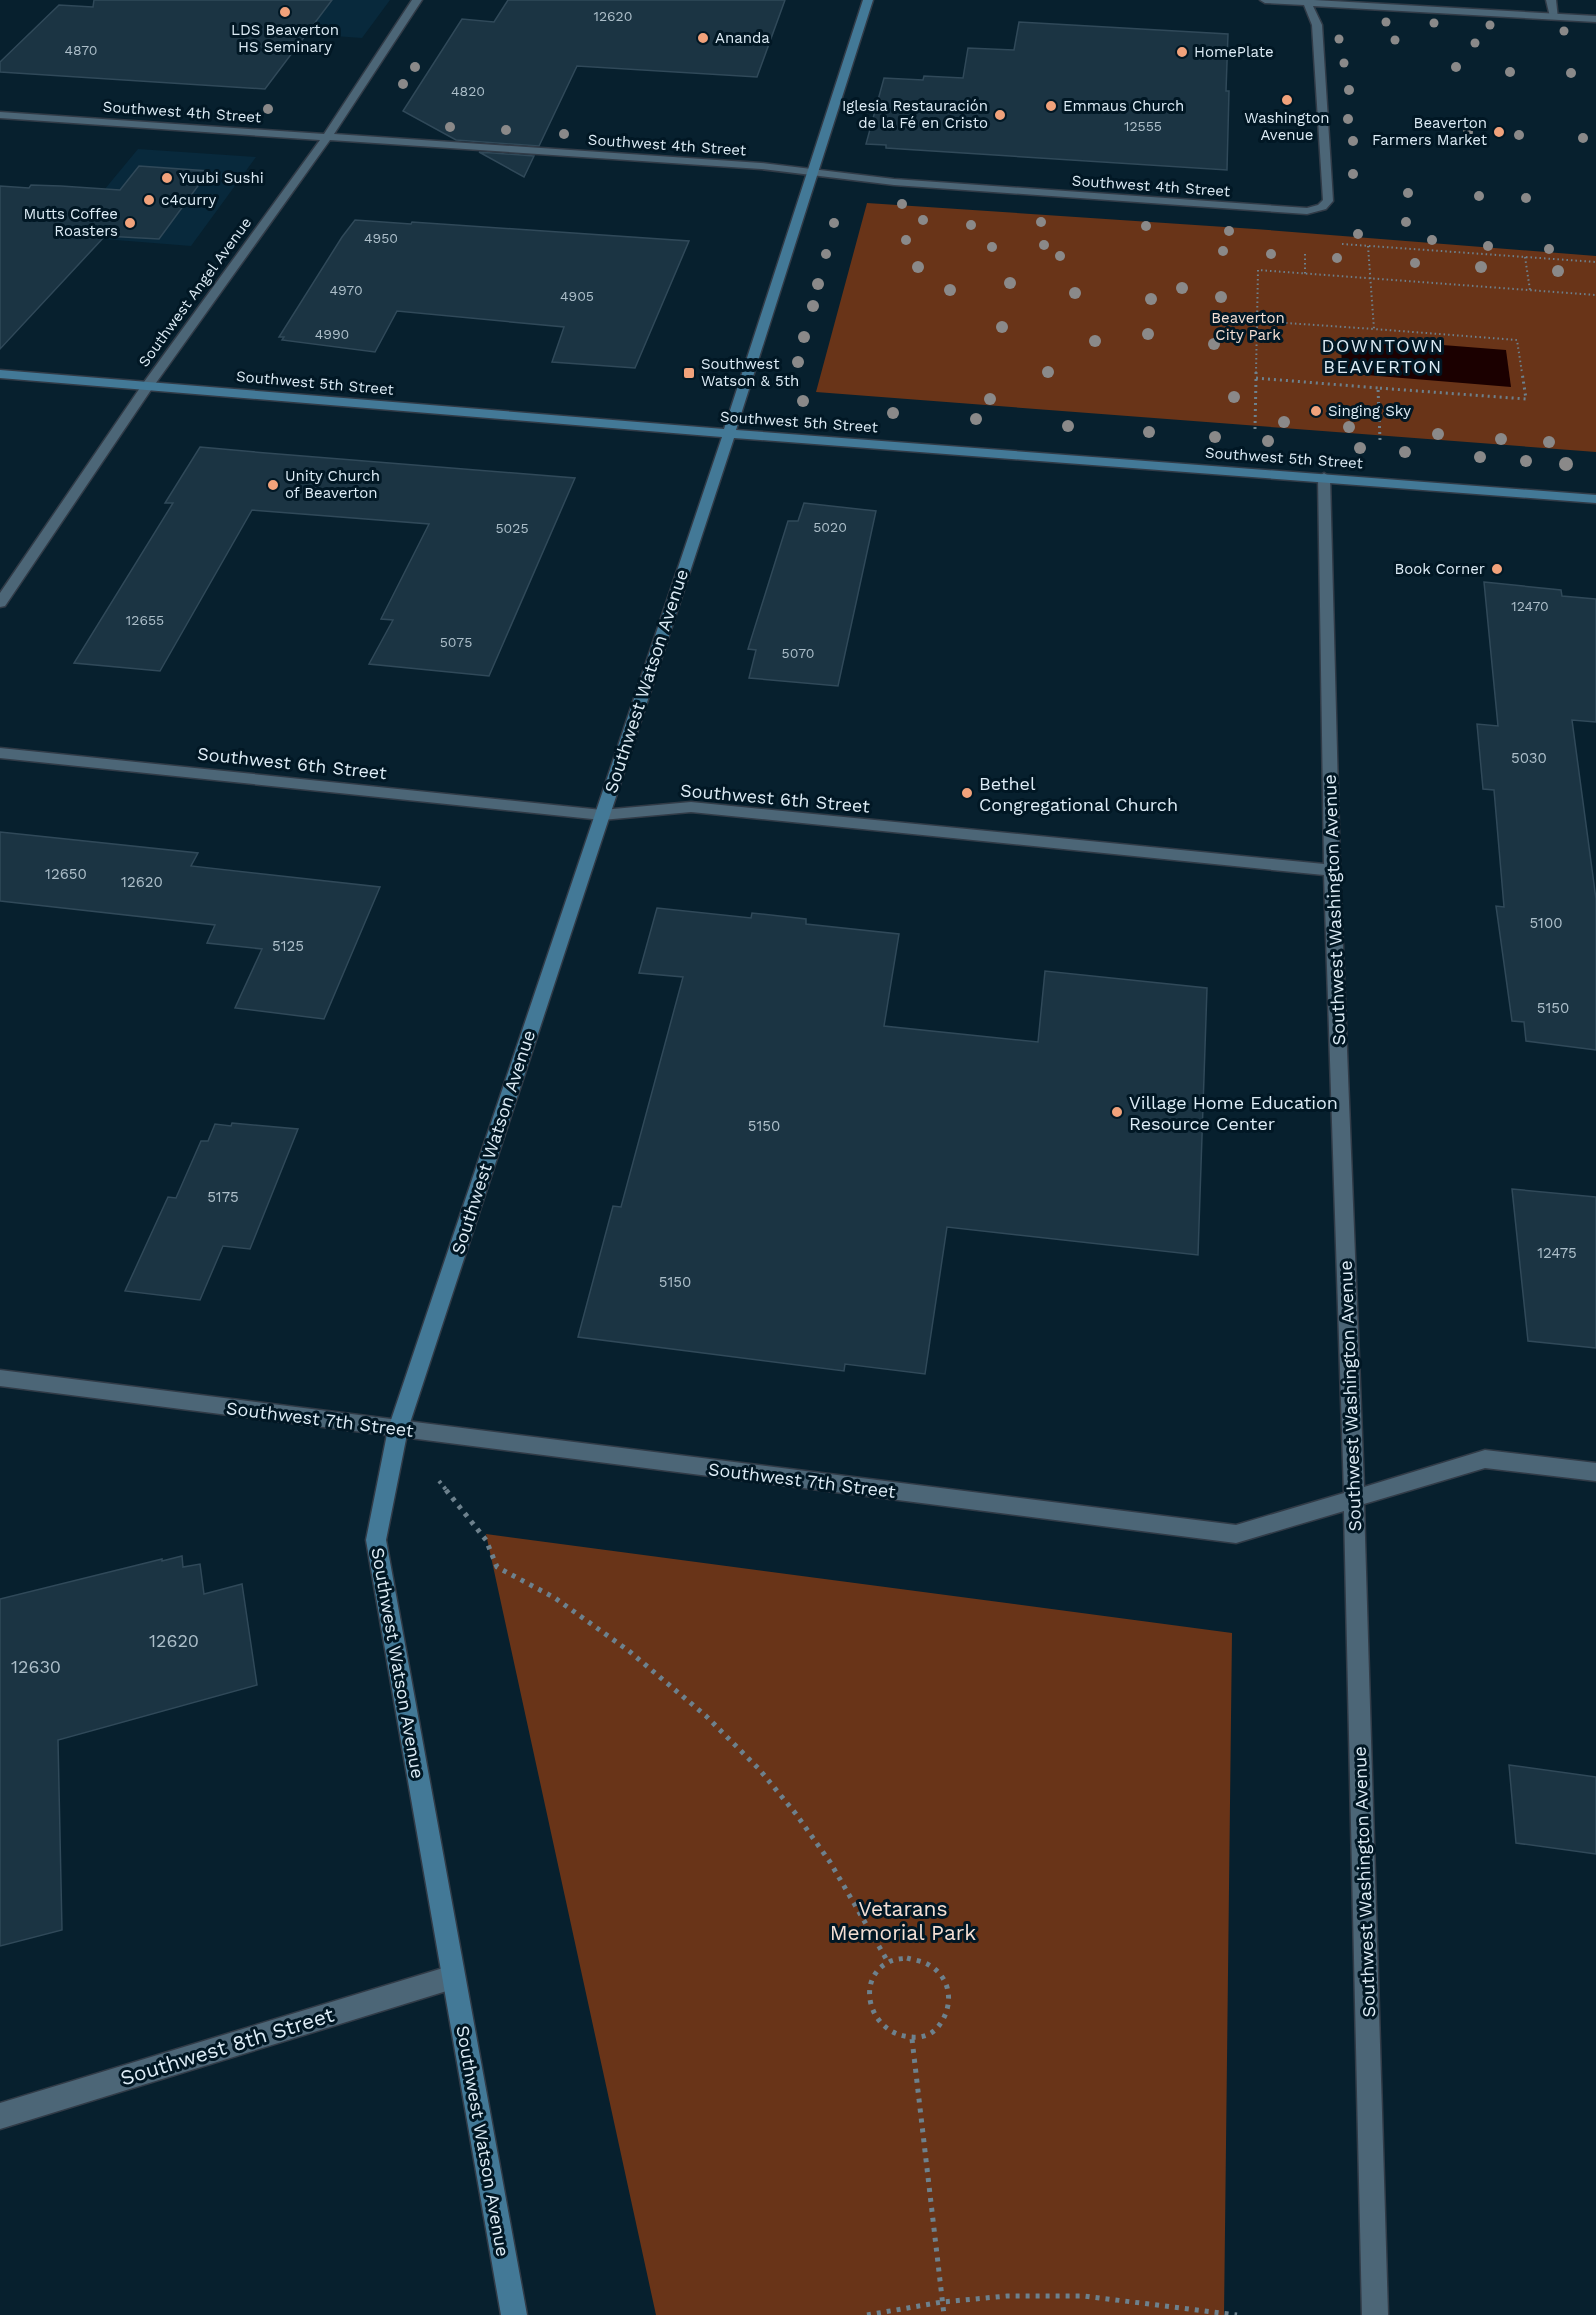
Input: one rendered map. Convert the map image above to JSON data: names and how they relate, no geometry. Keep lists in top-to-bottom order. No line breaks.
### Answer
{"streets":{"main road":["Southwest 5th Street","Southwest Watson Avenue"],"street":["Southwest 4th Street","Southwest Angel Avenue","Southwest 6th Street","Southwest Washington Avenue","Southwest 7th Street","Southwest 8th Street"]},"crossings":[["Southwest 4th Street","Southwest Angel Avenue"],["Southwest 4th Street","Southwest Watson Avenue"],["Southwest Angel Avenue","Southwest 5th Street"],["Southwest 5th Street","Southwest Watson Avenue"],["Southwest 5th Street","Southwest Washington Avenue"],["Southwest Watson Avenue","Southwest 6th Street"],["Southwest Watson Avenue","Southwest 7th Street"],["Southwest Watson Avenue","Southwest 8th Street"],["Southwest 6th Street","Southwest Washington Avenue"],["Southwest Washington Avenue","Southwest 7th Street"]],"districts":["DOWNTOWN BEAVERTON"],"parks":["Beaverton City Park","Vetarans Memorial Park"],"places":{"other":["LDS Beaverton HS Seminary","Ananda","HomePlate","Washington Avenue","Emmaus Church","Iglesia Restauración de la Fé en Cristo","Beaverton Farmers Market","Yuubi Sushi","c4curry","Mutts Coffee Roasters","Singing Sky","Unity Church of Beaverton","Book Corner","Bethel Congregational Church","Village Home Education Resource Center"],"transit":["Southwest Watson & 5th"]},"house_numbers":["12620","4870","4820","12555","4950","4970","4905","4990","5020","5025","12470","12655","5075","5070","5030","12650","12620","5100","5125","5150","5150","5175","12475","5150","12620","12630"]}
